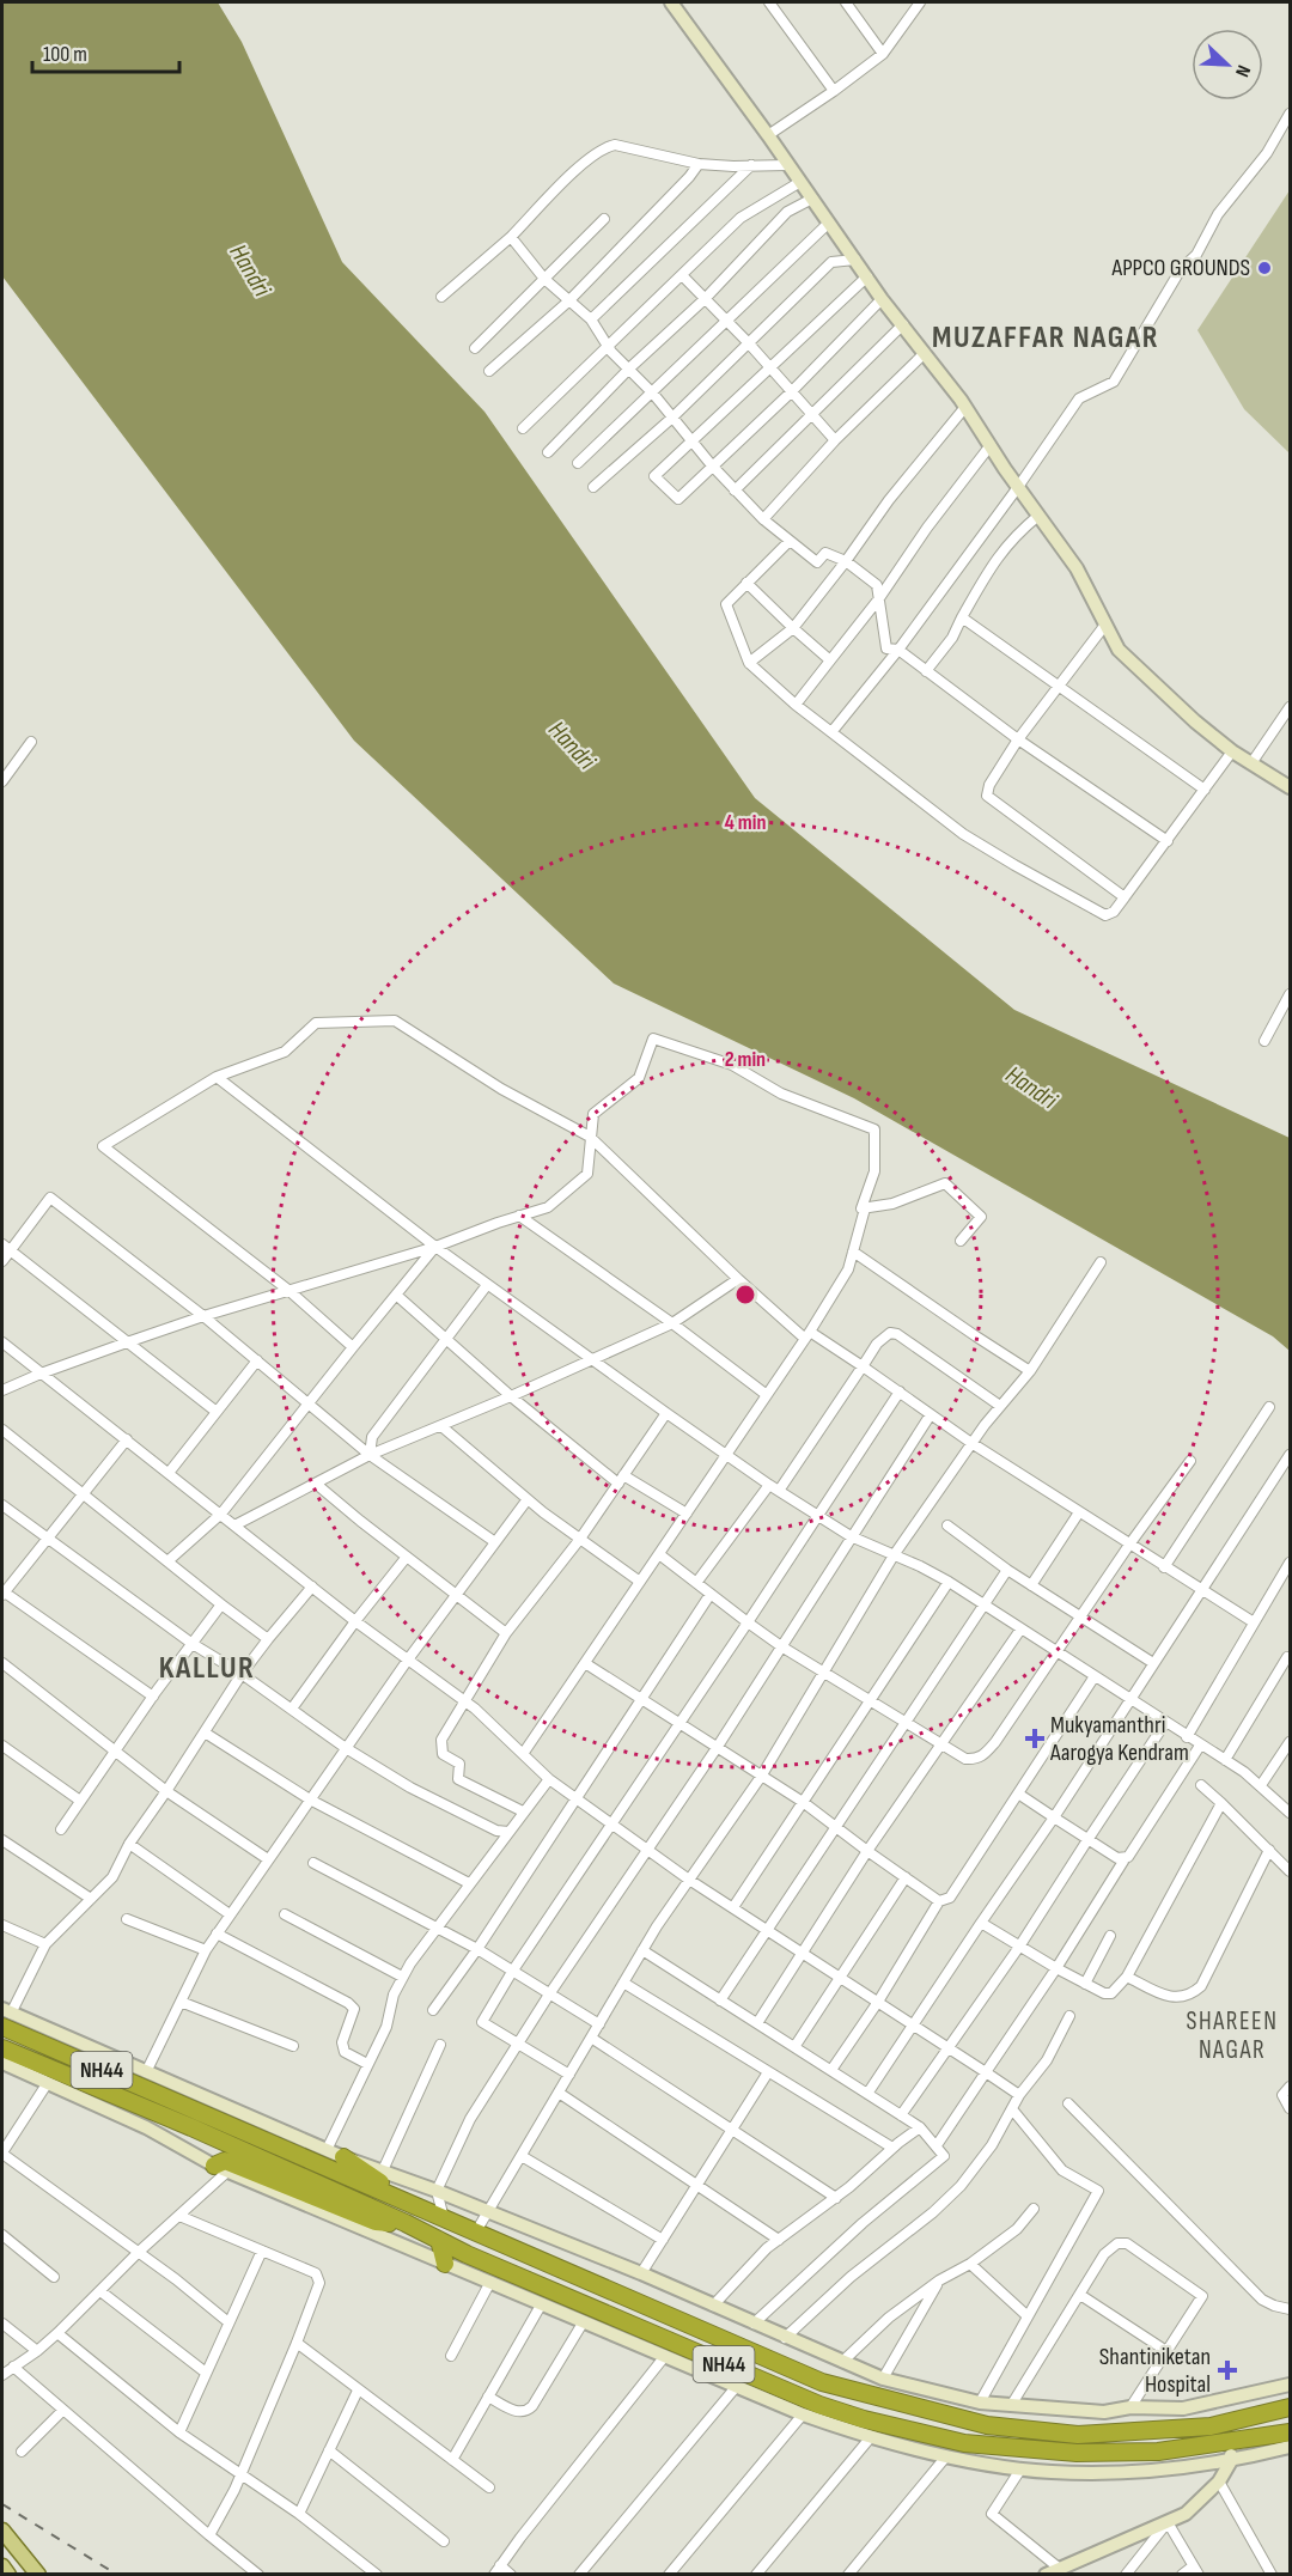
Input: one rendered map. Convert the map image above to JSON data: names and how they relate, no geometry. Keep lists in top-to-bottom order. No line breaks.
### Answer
{"streets":{"highway":["NH44"]},"districts":["MUZAFFAR NAGAR","KALLUR","SHAREEN NAGAR"],"water":["Handri"],"places":{"other":["APPCO GROUNDS"],"health":["Mukyamanthri Aarogya Kendram","Shantiniketan Hospital"]},"scale_bar":"100 m","north":"bottom right","rings":["4 min","2 min"]}
